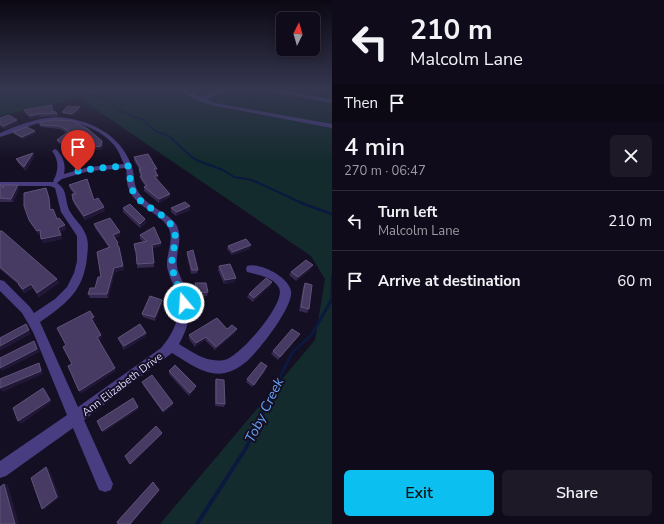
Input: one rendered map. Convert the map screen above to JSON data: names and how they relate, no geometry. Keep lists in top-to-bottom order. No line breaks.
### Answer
{"streets":{"street":["Ann Elizabeth Drive"]},"water":["Toby Creek"],"north":"top","page":{"turn":["210 m","Malcolm Lane"],"then":"Then","heading":["4 min","270 m · 06:47"],"list":[{"name":"Turn left","note":"Malcolm Lane","value":"210 m"},{"name":"Arrive at destination","value":"60 m"}],"buttons":["Exit","Share"]}}
